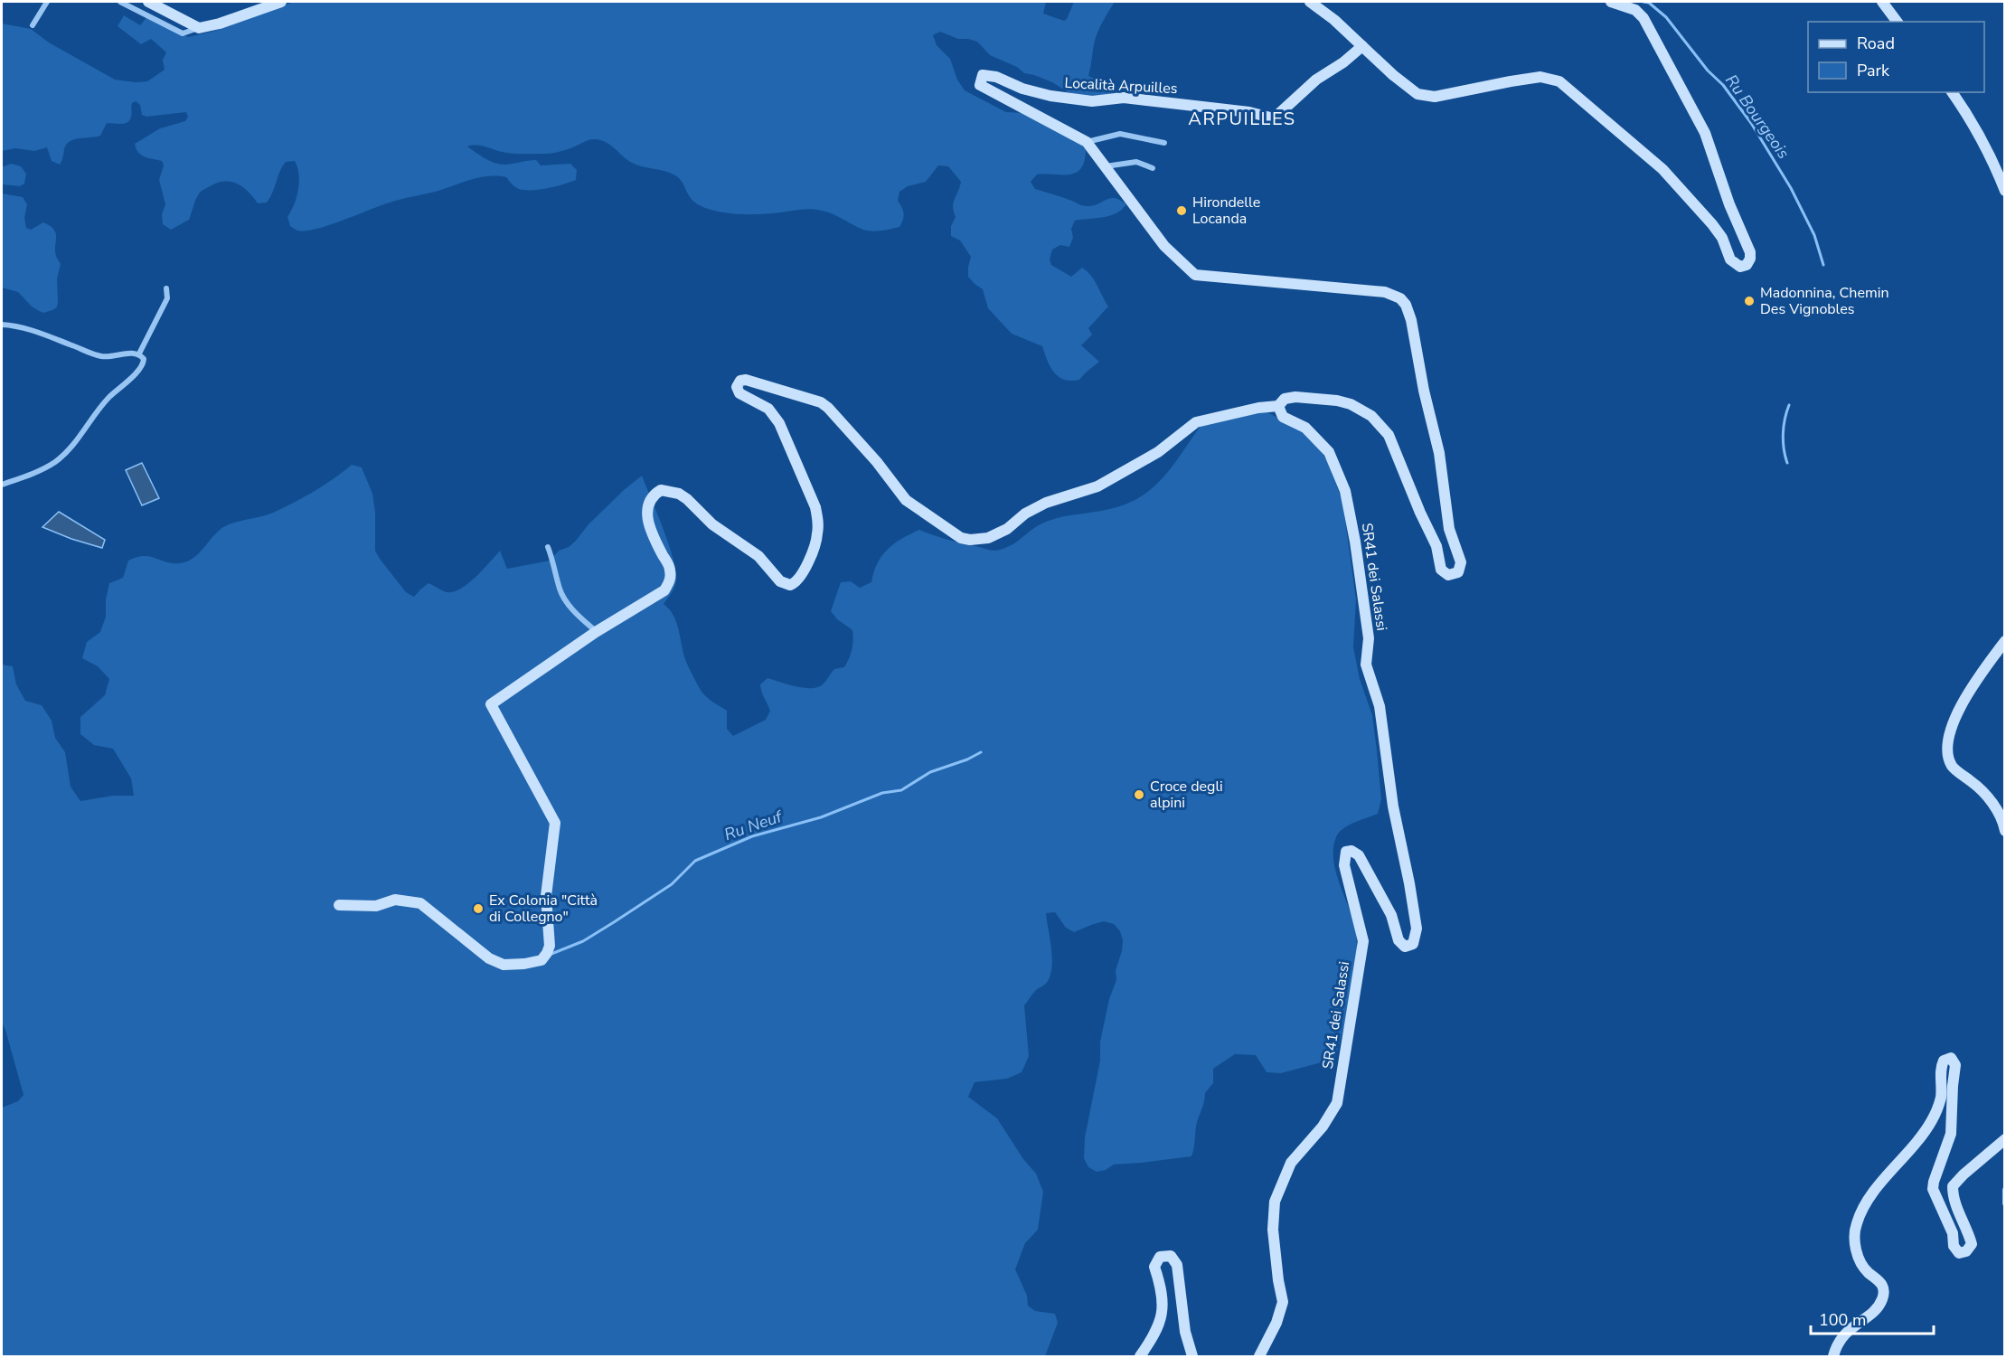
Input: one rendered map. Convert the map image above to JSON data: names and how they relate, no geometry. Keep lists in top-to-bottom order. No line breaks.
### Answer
{"streets":{"street":["Località Arpuilles","SR41 dei Salassi"]},"crossings":[["Località Arpuilles","SR41 dei Salassi"]],"districts":["ARPUILLES"],"water":["Ru Bourgeois","Ru Neuf"],"places":["Hirondelle Locanda","Madonnina, Chemin Des Vignobles","Croce degli alpini","Ex Colonia \"Città di Collegno\""],"legend":["Road","Park"],"scale_bar":"100 m"}
